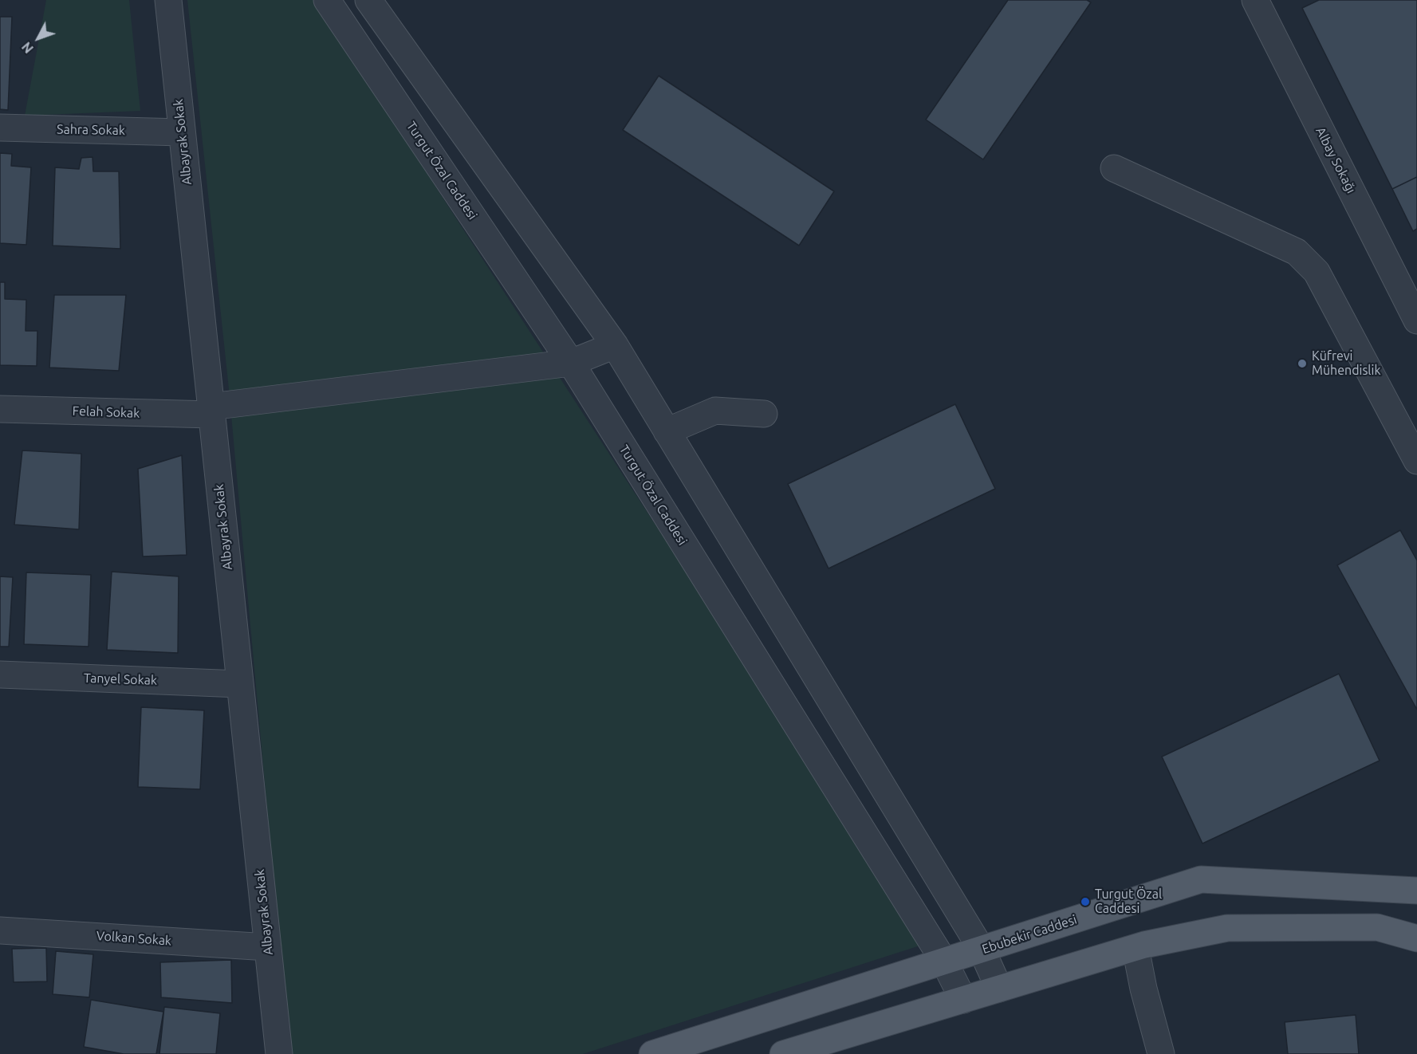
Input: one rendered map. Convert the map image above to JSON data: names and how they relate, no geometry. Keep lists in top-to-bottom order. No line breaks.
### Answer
{"streets":{"main road":["Ebubekir Caddesi"],"street":["Sahra Sokak","Albayrak Sokak","Albay Sokağı","Turgut Özal Caddesi","Felah Sokak","Tanyel Sokak","Volkan Sokak"]},"crossings":[["Sahra Sokak","Albayrak Sokak"],["Albayrak Sokak","Felah Sokak"],["Albayrak Sokak","Tanyel Sokak"],["Albayrak Sokak","Volkan Sokak"],["Turgut Özal Caddesi","Felah Sokak"],["Turgut Özal Caddesi","Ebubekir Caddesi"]],"places":["Küfrevi Mühendislik","Turgut Özal Caddesi"],"north":"bottom left"}
